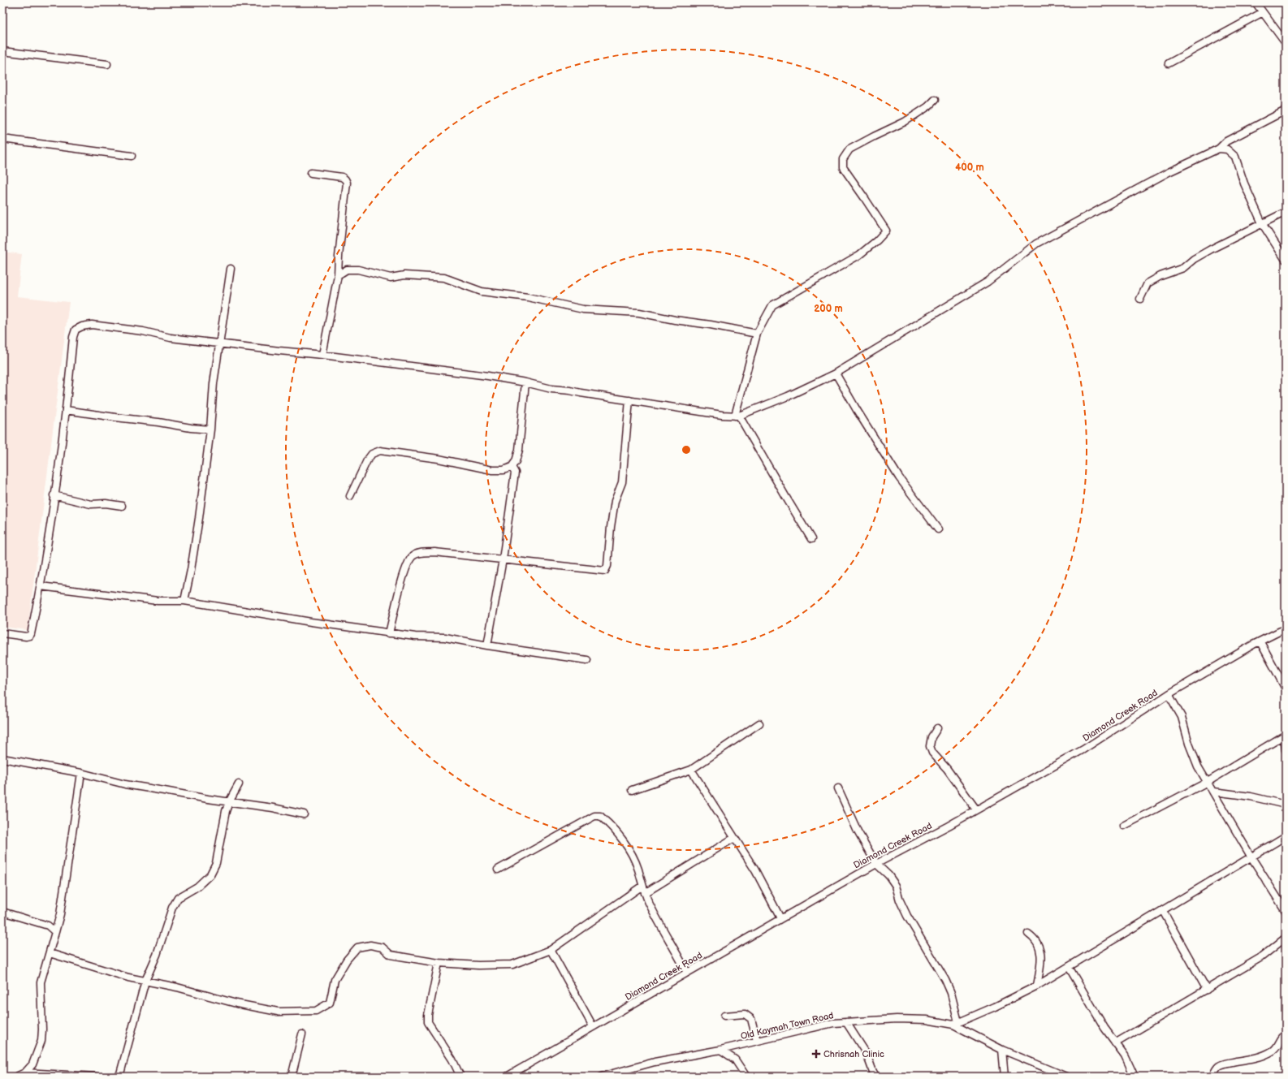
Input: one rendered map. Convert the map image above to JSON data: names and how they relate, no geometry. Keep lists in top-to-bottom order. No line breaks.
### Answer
{"streets":{"street":["Diamond Creek Road","Old Kaymah Town Road"]},"places":{"health":["Chrisnah Clinic"]},"rings":["400 m","200 m"]}
